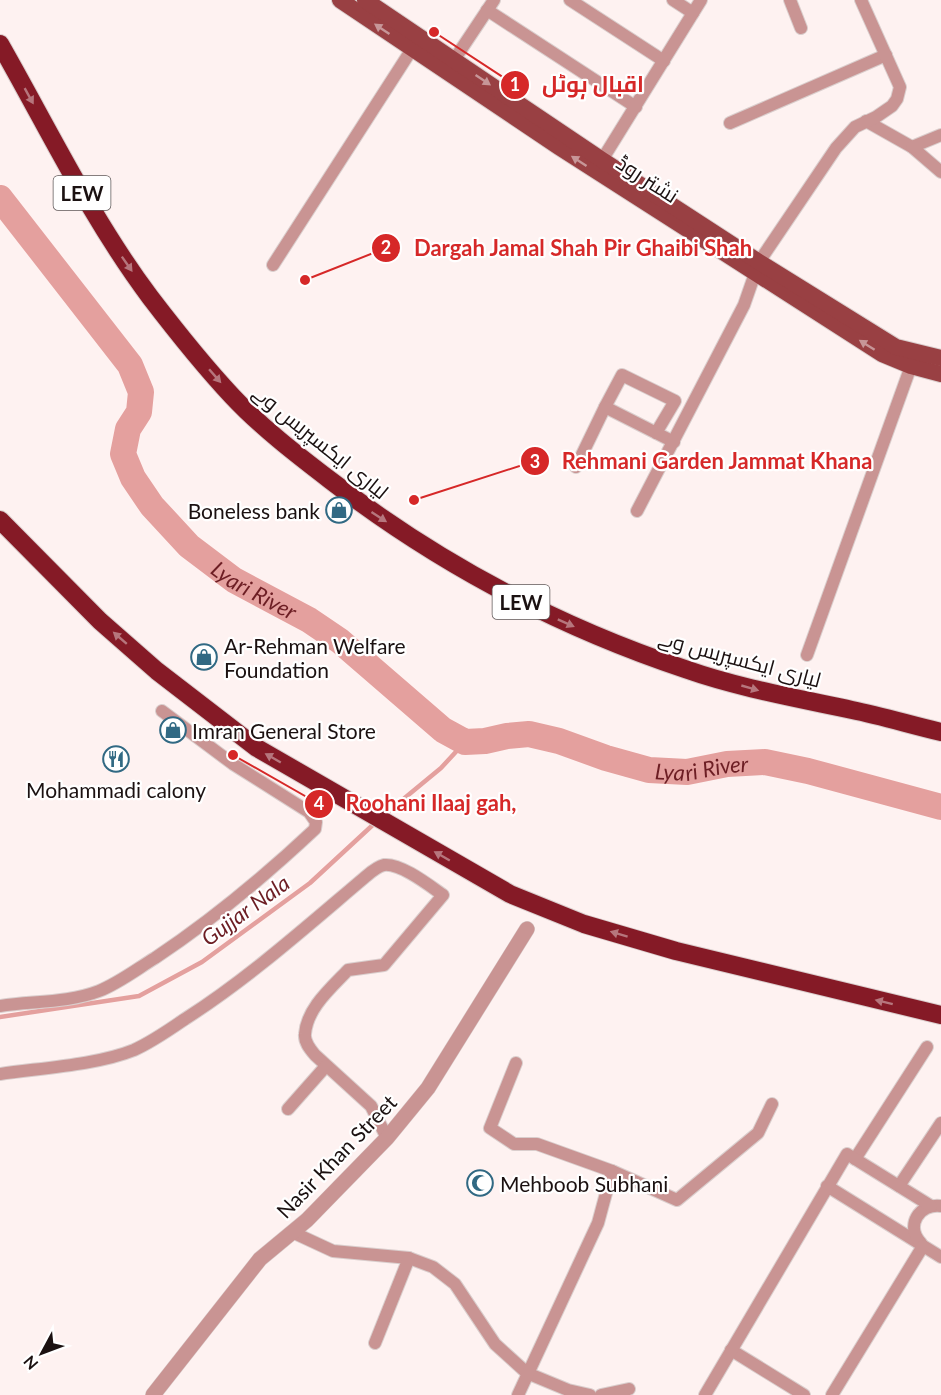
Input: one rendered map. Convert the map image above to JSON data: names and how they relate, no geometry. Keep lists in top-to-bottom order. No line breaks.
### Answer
{"streets":{"highway":["LEW","لیاری ایکسپریس وے"],"main road":["نشتر روڈ"],"street":["Nasir Khan Street"]},"one_way":["لیاری ایکسپریس وے"],"water":["Lyari River","Gujjar Nala"],"places":{"other":["اقبال ہوٹل","Dargah Jamal Shah Pir Ghaibi Shah","Rehmani Garden Jammat Khana","Roohani Ilaaj gah,"],"shop":["Boneless bank","Ar-Rehman Welfare Foundation","Imran General Store"],"restaurant":["Mohammadi calony"],"mosque":["Mehboob Subhani"]},"north":"bottom left"}
